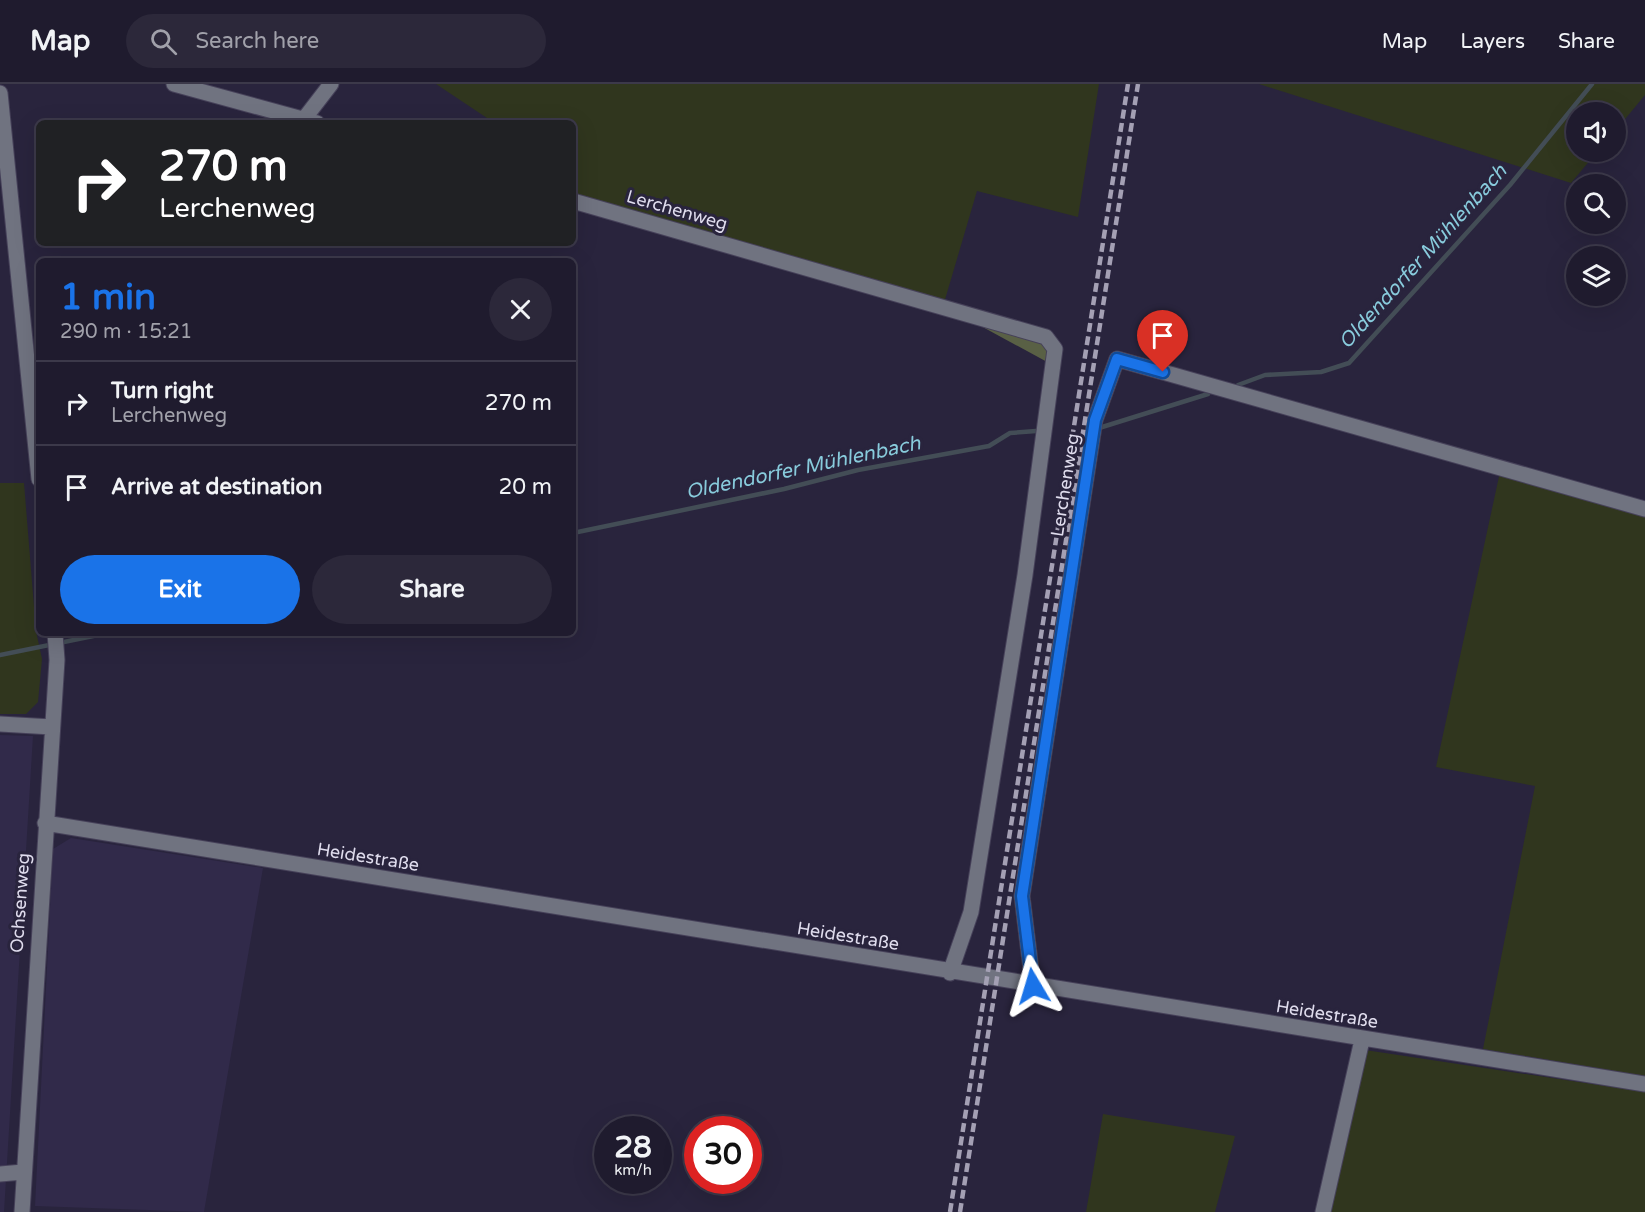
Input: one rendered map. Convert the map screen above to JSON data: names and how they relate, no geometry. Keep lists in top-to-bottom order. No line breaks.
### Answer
{"streets":{"street":["Lerchenweg","Heidestraße","Ochsenweg"]},"crossings":[["Lerchenweg","Heidestraße"],["Heidestraße","Ochsenweg"]],"water":["Oldendorfer Mühlenbach"],"page":{"header":"Map","search":"Search here","nav":["Map","Layers","Share"],"turn":["270 m","Lerchenweg"],"heading":["1 min","290 m · 15:21"],"list":[{"name":"Turn right","note":"Lerchenweg","value":"270 m"},{"name":"Arrive at destination","value":"20 m"}],"buttons":["Exit","Share"],"speed":"28 km/h","limit":"30"}}
